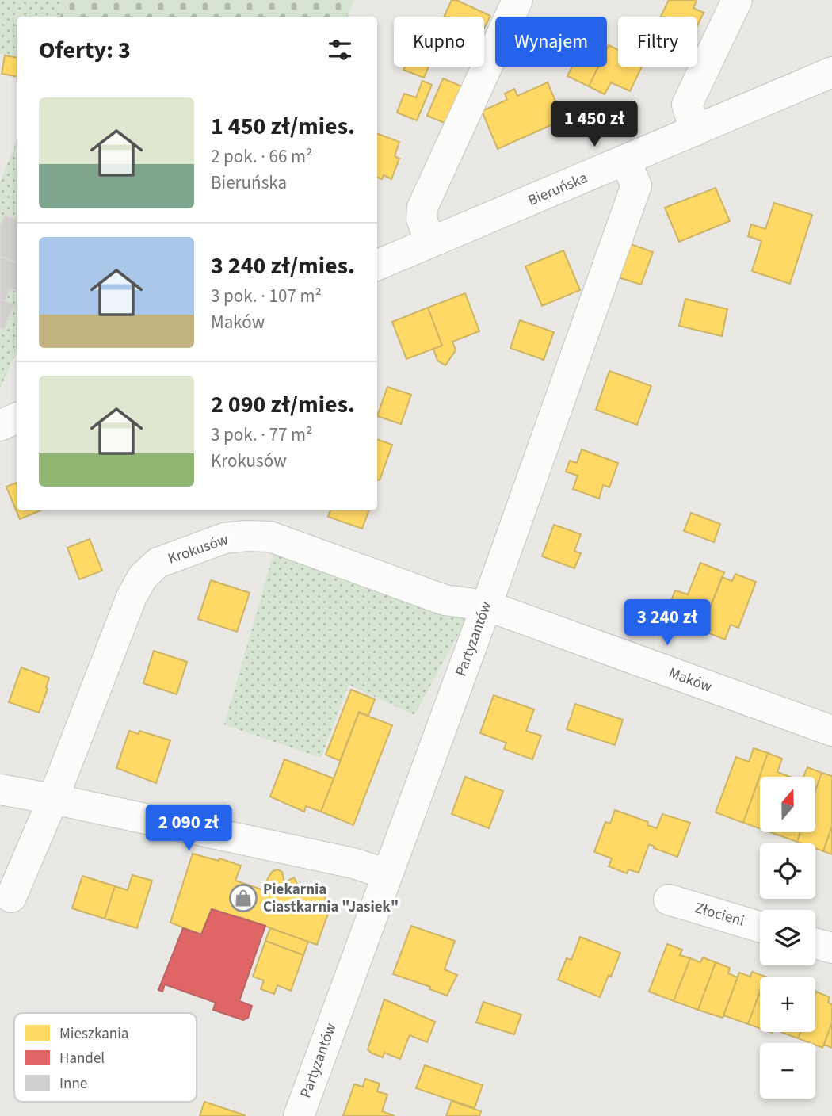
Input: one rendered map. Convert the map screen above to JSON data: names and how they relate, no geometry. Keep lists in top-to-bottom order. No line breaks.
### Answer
{"streets":{"street":["Bieruńska","Krokusów","Partyzantów","Maków","Złocieni"]},"crossings":[["Bieruńska","Partyzantów"],["Krokusów","Partyzantów"],["Krokusów","Maków"],["Partyzantów","Maków"]],"places":{"shop":["Piekarnia Ciastkarnia \"Jasiek\""]},"legend":["Mieszkania","Handel","Inne"],"north":"top","page":{"chip":["Kupno","Wynajem","Filtry"],"heading":"Oferty: 3","list":[{"name":"1 450 zł/mies.","note":"2 pok. · 66 m² · Bieruńska"},{"name":"3 240 zł/mies.","note":"3 pok. · 107 m² · Maków"},{"name":"2 090 zł/mies.","note":"3 pok. · 77 m² · Krokusów"}],"price":["1 450 zł","3 240 zł","2 090 zł"],"map_buttons":["+","−"]}}
